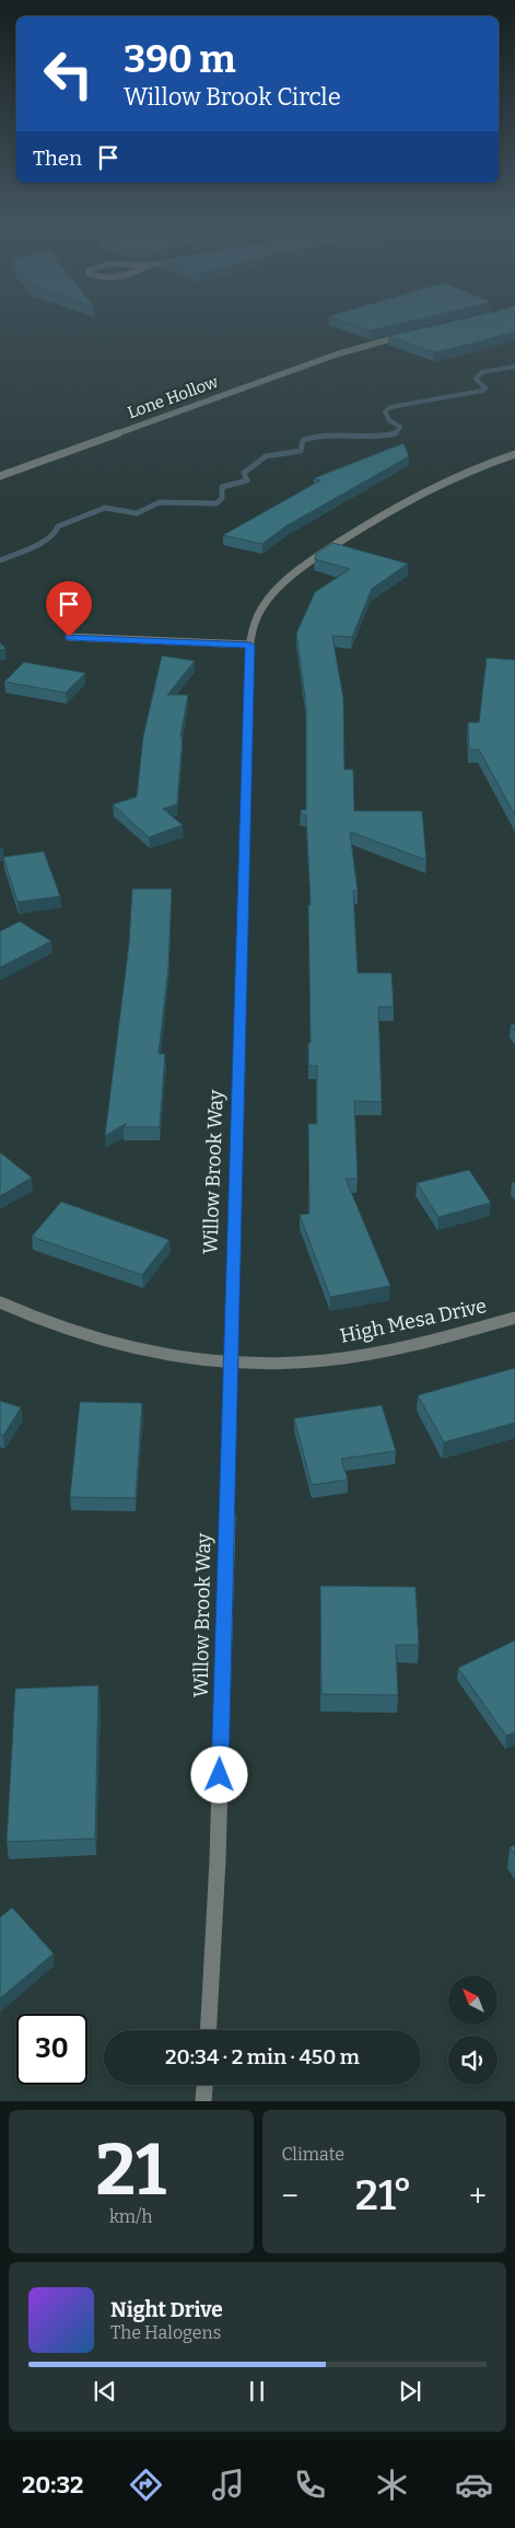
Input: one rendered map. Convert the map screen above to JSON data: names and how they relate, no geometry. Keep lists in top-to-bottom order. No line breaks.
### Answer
{"streets":{"street":["Lone Hollow","Willow Brook Way","High Mesa Drive"]},"crossings":[["Willow Brook Way","High Mesa Drive"]],"north":"top left","page":{"turn":["390 m","Willow Brook Circle"],"then":"Then","limit":"30","trip":"20:34 · 2 min · 450 m","tile":[["21","km/h"],"Climate"],"heat":["−","21°","+"],"song":["Night Drive","The Halogens"],"tabs":"20:32"}}
